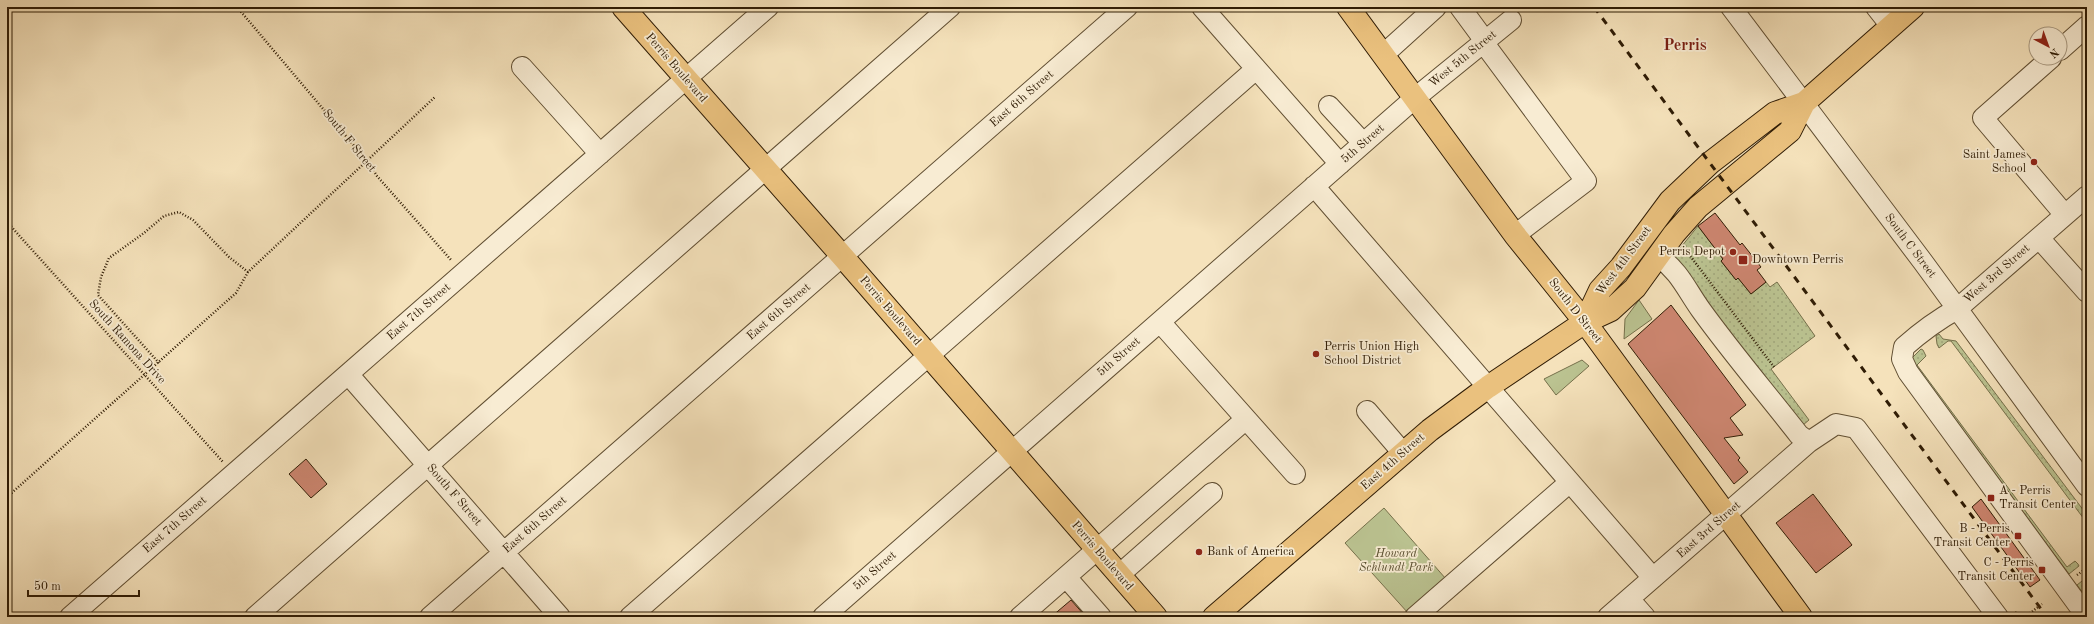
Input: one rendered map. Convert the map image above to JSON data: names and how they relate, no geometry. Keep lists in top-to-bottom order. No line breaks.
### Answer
{"streets":{"main road":["Perris Boulevard","West 4th Street","South D Street","East 4th Street"],"street":["West 5th Street","East 6th Street","South F Street","5th Street","South C Street","West 3rd Street","East 7th Street","East 3rd Street"],"path":["South Ramona Drive"]},"crossings":[["West 5th Street","5th Street"],["West 5th Street","South D Street"],["Perris Boulevard","East 6th Street"],["Perris Boulevard","5th Street"],["Perris Boulevard","East 7th Street"],["East 6th Street","South F Street"],["South F Street","East 7th Street"],["5th Street","South D Street"],["South C Street","West 4th Street"],["South C Street","West 3rd Street"],["West 4th Street","South D Street"],["West 4th Street","East 4th Street"],["South D Street","East 4th Street"],["South D Street","East 3rd Street"],["East 7th Street","South Ramona Drive"]],"districts":["Perris"],"parks":["Howard Schlundt Park"],"places":{"other":["Saint James School","Perris Depot","Perris Union High School District","Bank of America"],"transit":["Downtown Perris","A - Perris Transit Center","B - Perris Transit Center","C - Perris Transit Center"]},"scale_bar":"50 m","north":"bottom right"}
